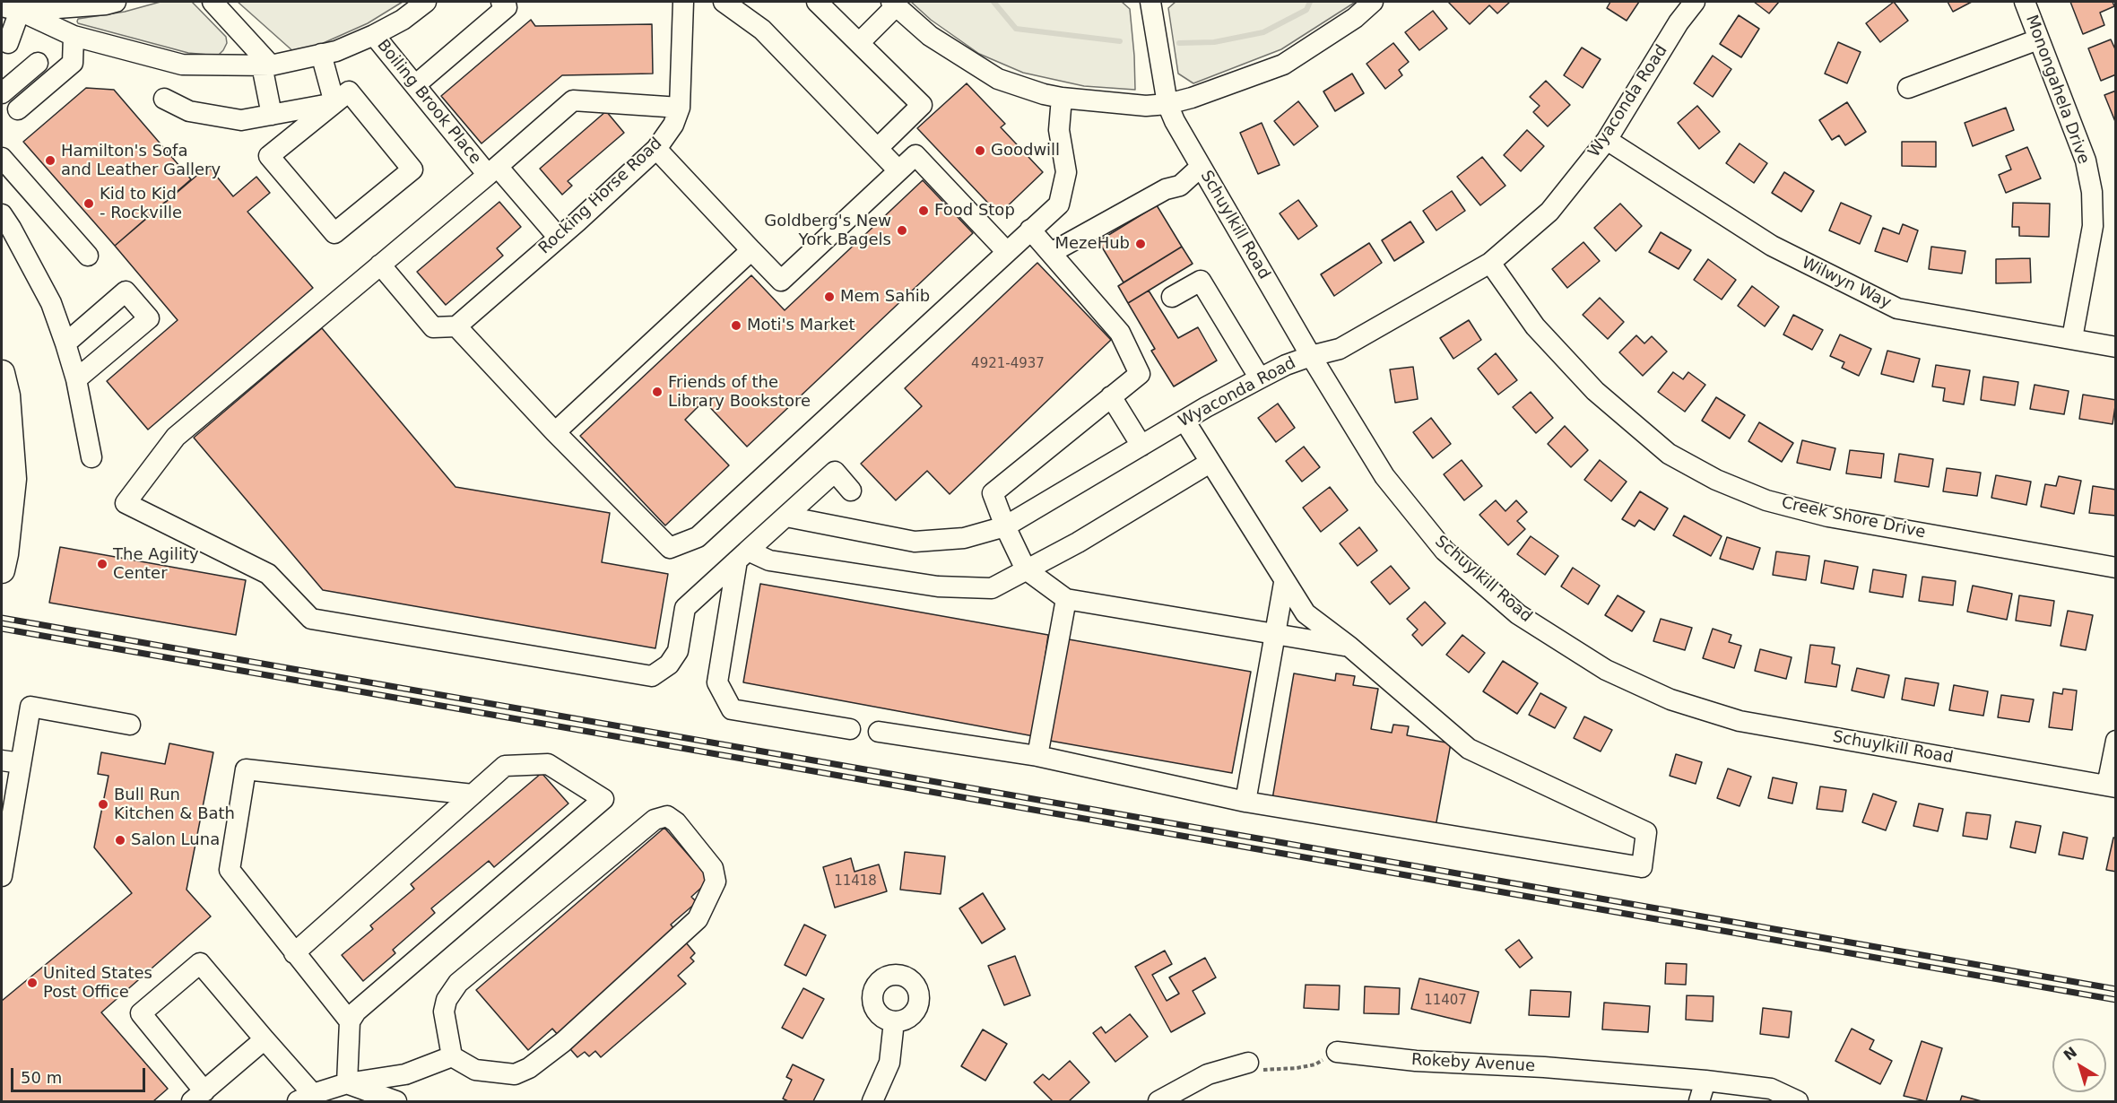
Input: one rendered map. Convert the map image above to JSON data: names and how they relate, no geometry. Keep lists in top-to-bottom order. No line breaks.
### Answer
{"streets":{"street":["Monongahela Drive","Wyaconda Road","Boiling Brook Place","Rocking Horse Road","Schuylkill Road","Wilwyn Way","Creek Shore Drive","Rokeby Avenue"]},"crossings":[["Monongahela Drive","Wilwyn Way"],["Wyaconda Road","Schuylkill Road"],["Wyaconda Road","Wilwyn Way"],["Wyaconda Road","Creek Shore Drive"],["Boiling Brook Place","Rocking Horse Road"]],"places":["Goodwill","Hamilton's Sofa and Leather Gallery","Kid to Kid - Rockville","Food Stop","Goldberg's New York Bagels","MezeHub","Mem Sahib","Moti's Market","Friends of the Library Bookstore","The Agility Center","Bull Run Kitchen & Bath","Salon Luna","United States Post Office"],"house_numbers":["4921-4937","11418","11407"],"scale_bar":"50 m","north":"top left"}
